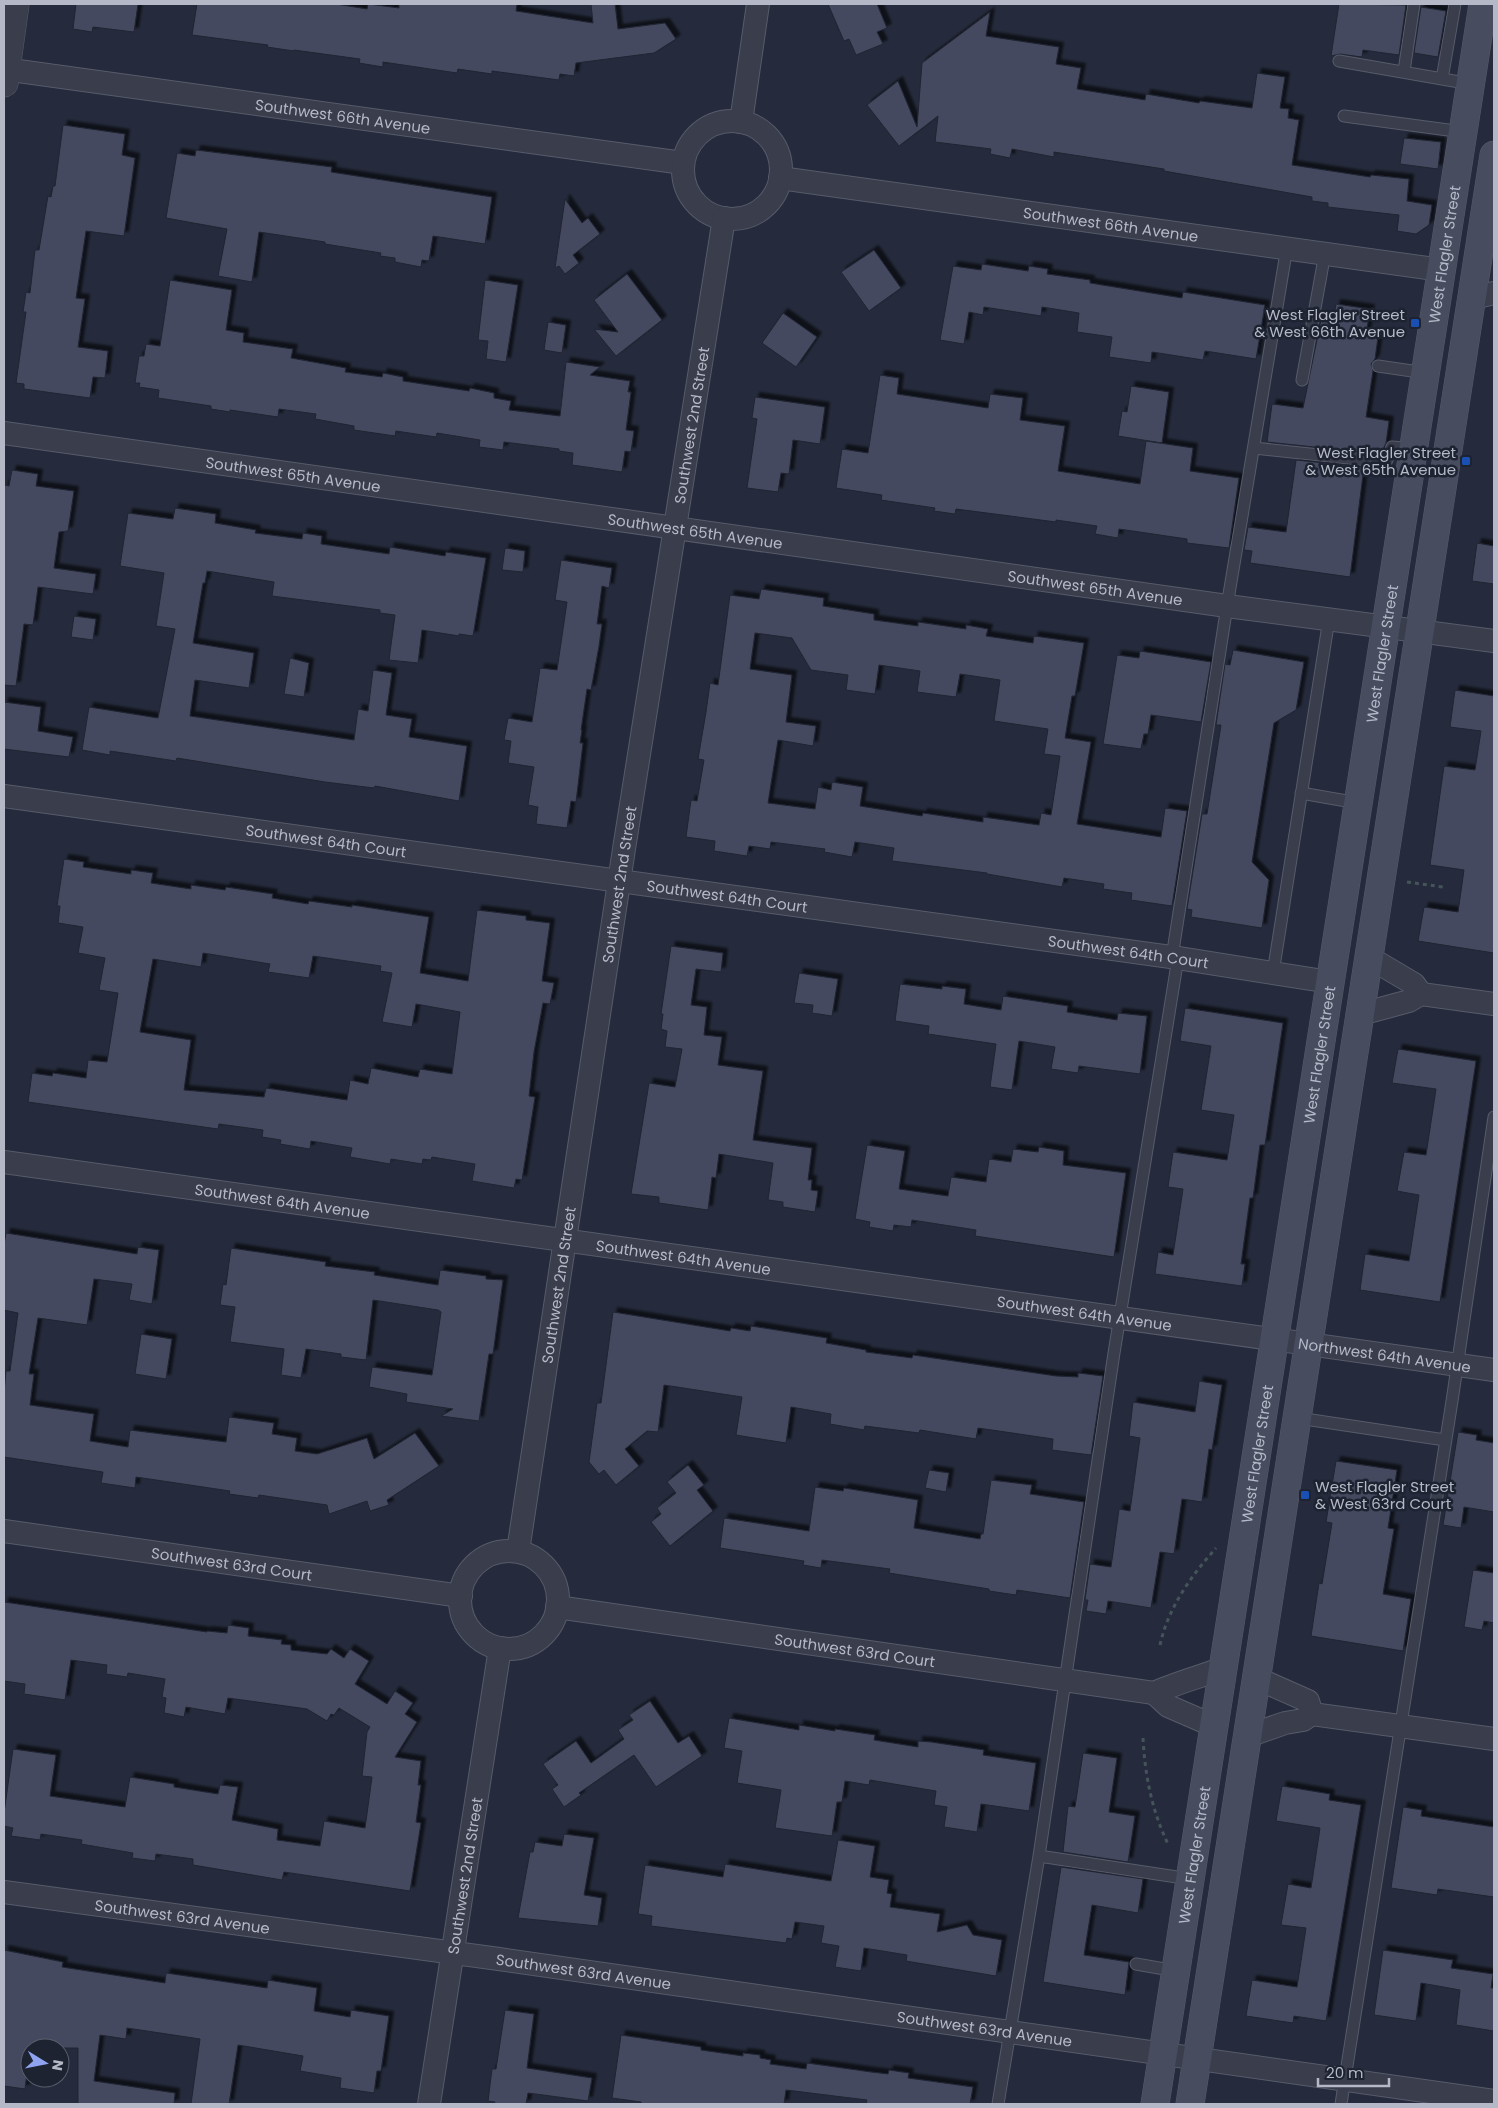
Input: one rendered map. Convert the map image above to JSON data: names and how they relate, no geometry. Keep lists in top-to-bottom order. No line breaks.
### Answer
{"streets":{"main road":["West Flagler Street"],"street":["Southwest 66th Avenue","Southwest 2nd Street","Southwest 65th Avenue","Southwest 64th Court","Southwest 64th Avenue","Northwest 64th Avenue","Southwest 63rd Court","Southwest 63rd Avenue"]},"crossings":[["Southwest 66th Avenue","West Flagler Street"],["Southwest 66th Avenue","Southwest 2nd Street"],["West Flagler Street","Southwest 65th Avenue"],["West Flagler Street","Southwest 64th Court"],["West Flagler Street","Southwest 64th Avenue"],["West Flagler Street","Northwest 64th Avenue"],["West Flagler Street","Southwest 63rd Avenue"],["Southwest 2nd Street","Southwest 65th Avenue"],["Southwest 2nd Street","Southwest 64th Court"],["Southwest 2nd Street","Southwest 64th Avenue"],["Southwest 2nd Street","Southwest 63rd Court"],["Southwest 2nd Street","Southwest 63rd Avenue"],["Southwest 64th Avenue","Northwest 64th Avenue"]],"places":{"transit":["West Flagler Street & West 66th Avenue","West Flagler Street & West 65th Avenue","West Flagler Street & West 63rd Court"]},"scale_bar":"20 m","north":"right"}
